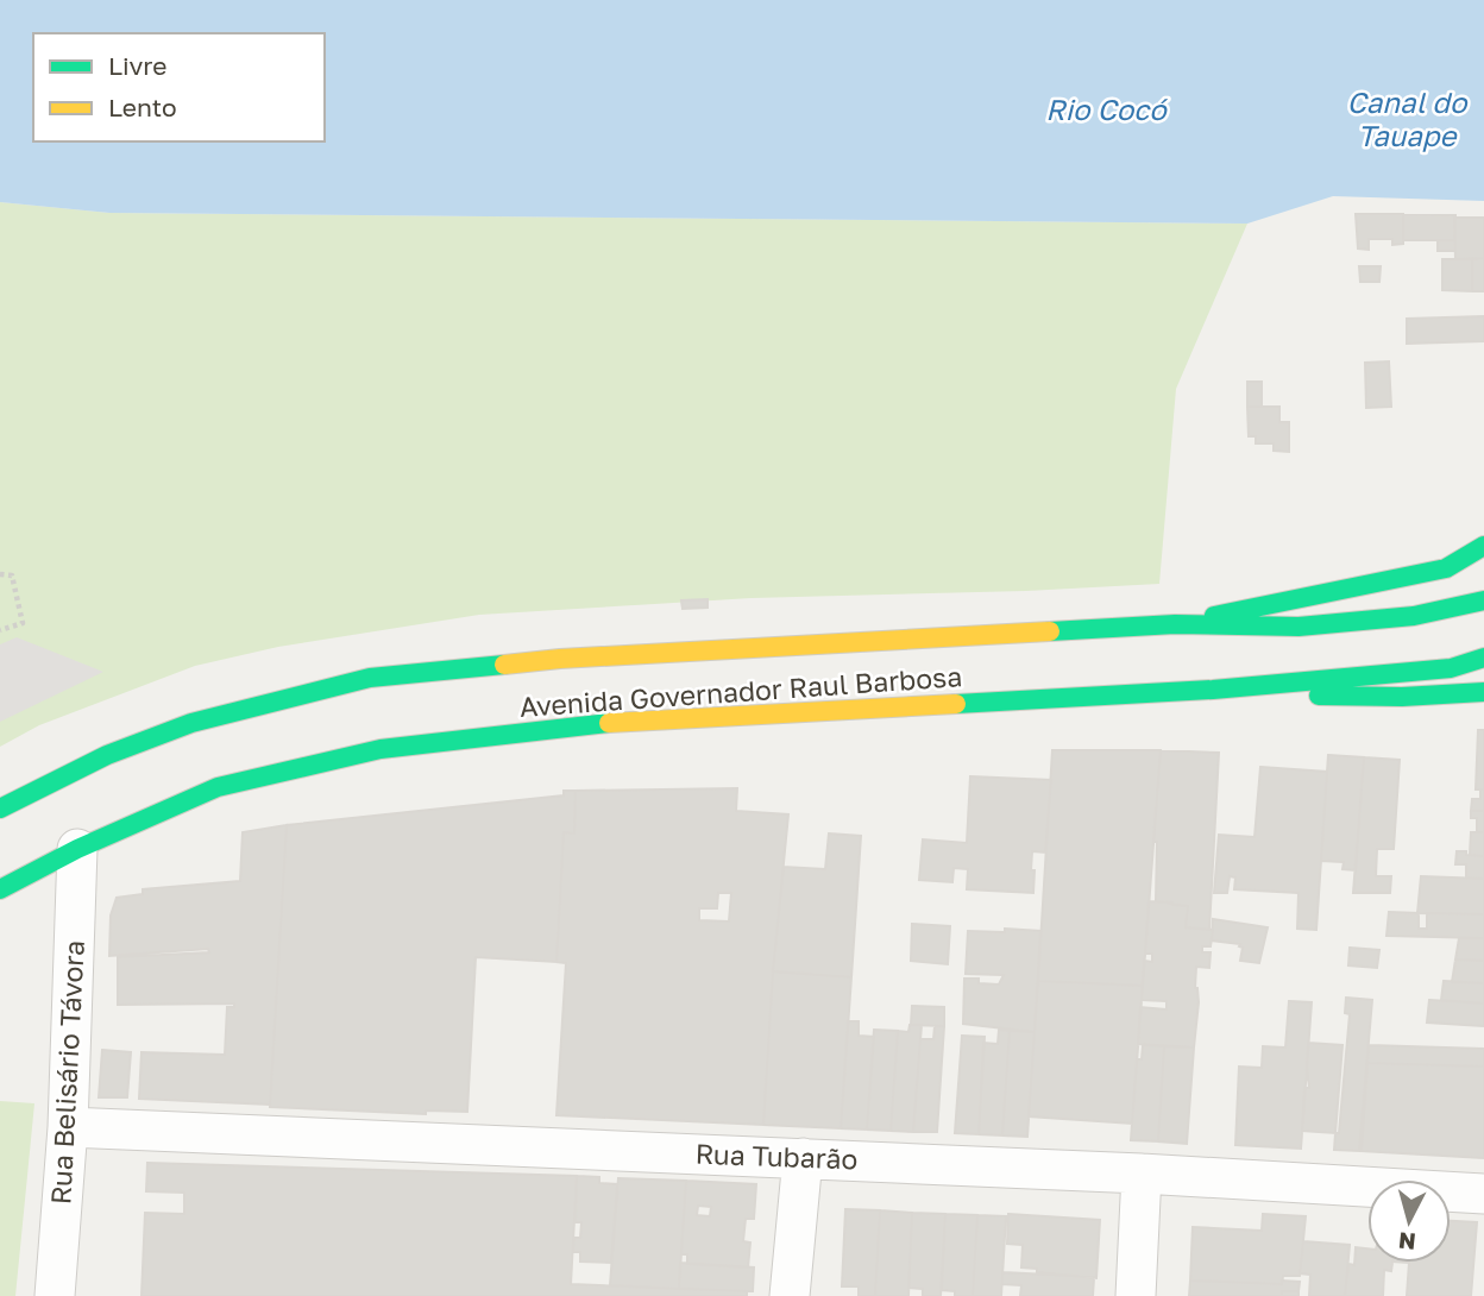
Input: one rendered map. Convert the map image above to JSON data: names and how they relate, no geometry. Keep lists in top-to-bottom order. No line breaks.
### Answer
{"streets":{"main road":["Avenida Governador Raul Barbosa"],"street":["Rua Belisário Távora","Rua Tubarão"]},"crossings":[["Avenida Governador Raul Barbosa","Rua Belisário Távora"],["Rua Belisário Távora","Rua Tubarão"]],"water":["Canal do Tauape","Rio Cocó"],"legend":["Livre","Lento"],"north":"bottom"}
